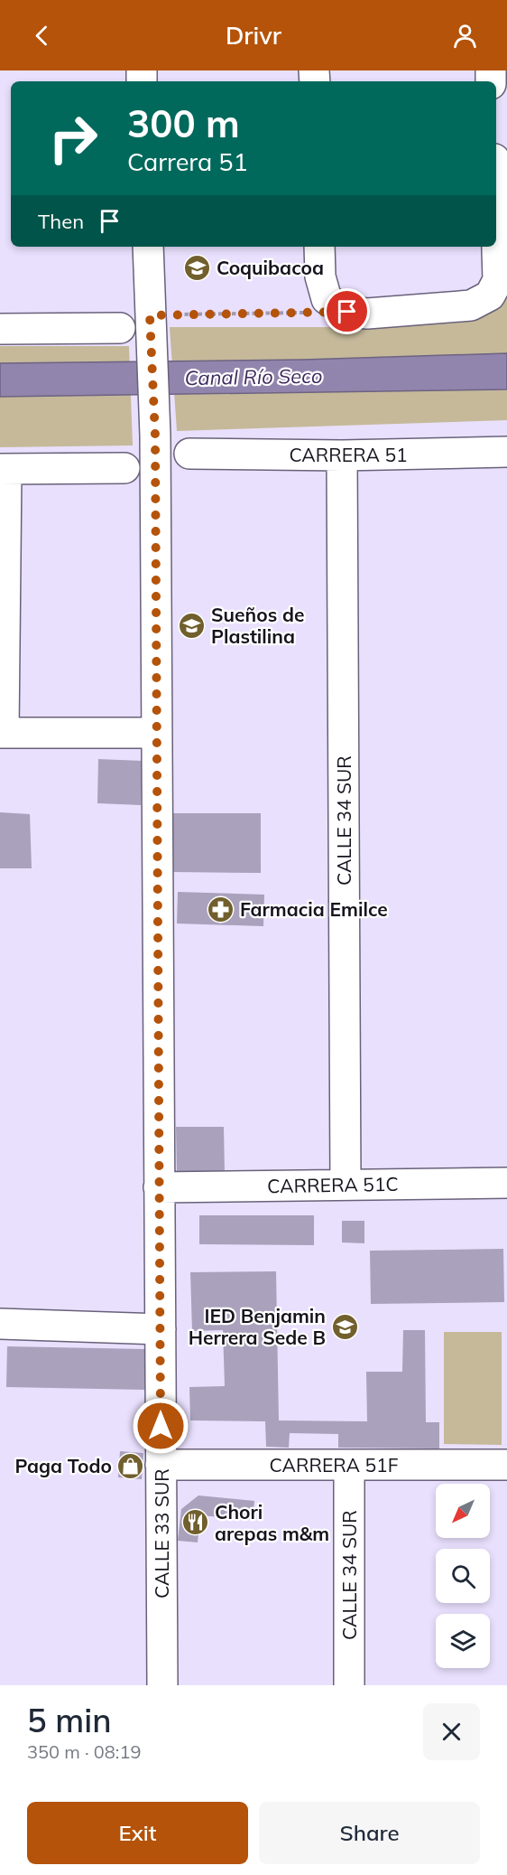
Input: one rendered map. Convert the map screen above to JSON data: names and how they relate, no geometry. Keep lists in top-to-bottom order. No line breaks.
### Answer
{"streets":{"street":["CARRERA 51","CALLE 34 SUR","CARRERA 51C","CARRERA 51F","CALLE 33 SUR"]},"crossings":[["CARRERA 51","CALLE 34 SUR"],["CALLE 34 SUR","CARRERA 51C"],["CALLE 34 SUR","CARRERA 51F"],["CARRERA 51C","CALLE 33 SUR"],["CARRERA 51F","CALLE 33 SUR"]],"water":["Canal Río Seco"],"places":{"school or university":["Coquibacoa","Sueños de Plastilina","IED Benjamin Herrera Sede B"],"pharmacy":["Farmacia Emilce"],"shop":["Paga Todo"],"restaurant":["Chori arepas m&m"]},"north":"bottom left","page":{"header":"Drivr","turn":["300 m","Carrera 51"],"then":"Then","heading":["5 min","350 m · 08:19"],"buttons":["Exit","Share"]}}
